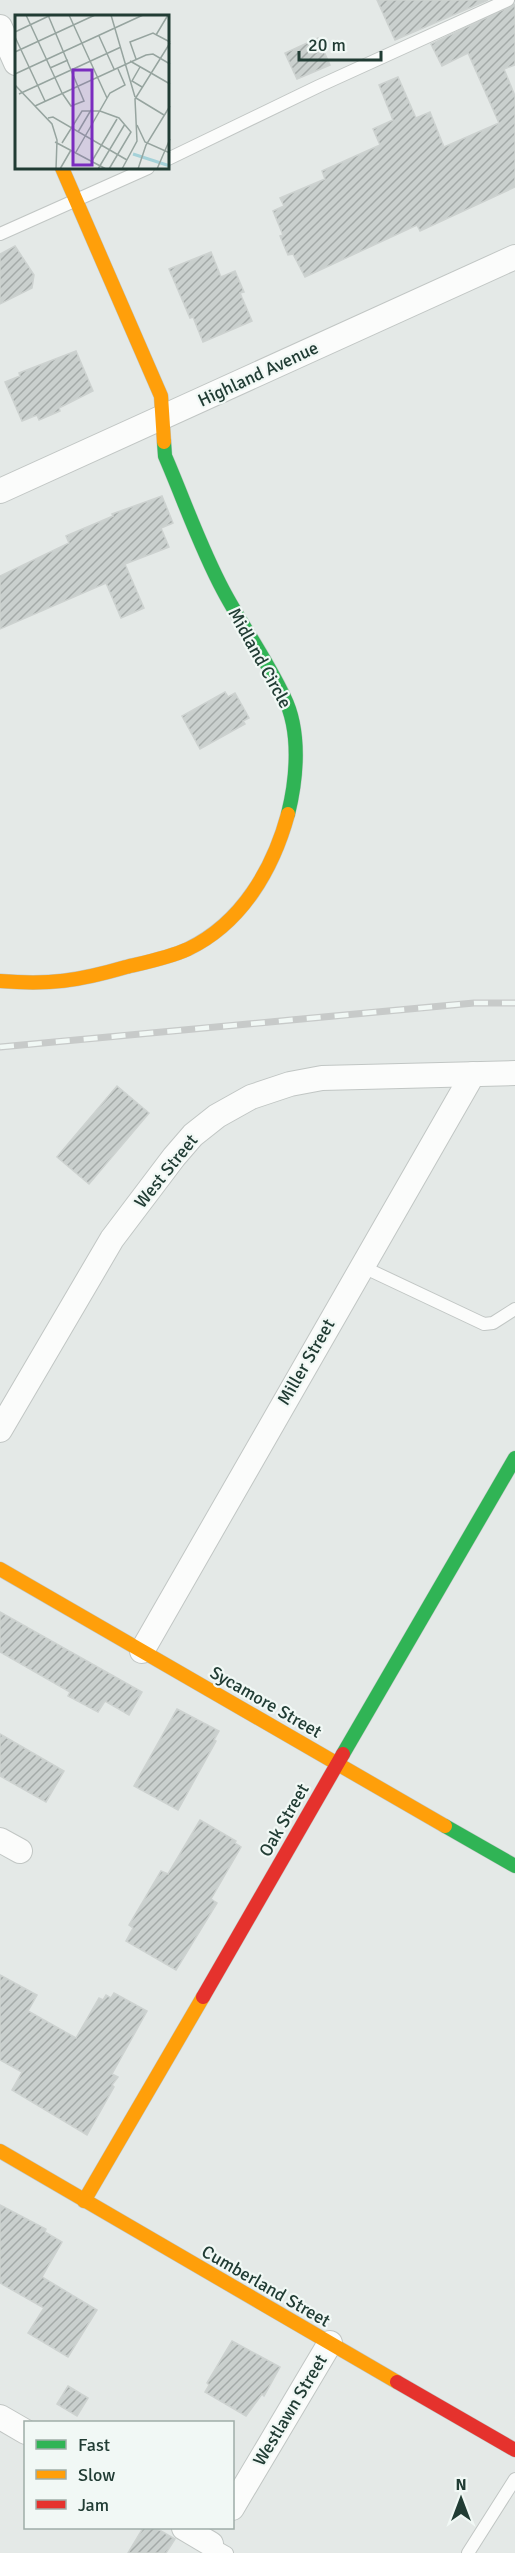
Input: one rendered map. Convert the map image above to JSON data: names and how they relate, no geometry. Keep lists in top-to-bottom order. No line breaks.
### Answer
{"streets":{"street":["Highland Avenue","Midland Circle","West Street","Miller Street","Sycamore Street","Oak Street","Cumberland Street","Westlawn Street"]},"crossings":[["Highland Avenue","Midland Circle"],["West Street","Miller Street"],["Miller Street","Sycamore Street"],["Sycamore Street","Oak Street"],["Oak Street","Cumberland Street"],["Cumberland Street","Westlawn Street"]],"legend":["Fast","Slow","Jam"],"scale_bar":"20 m","north":"top"}
